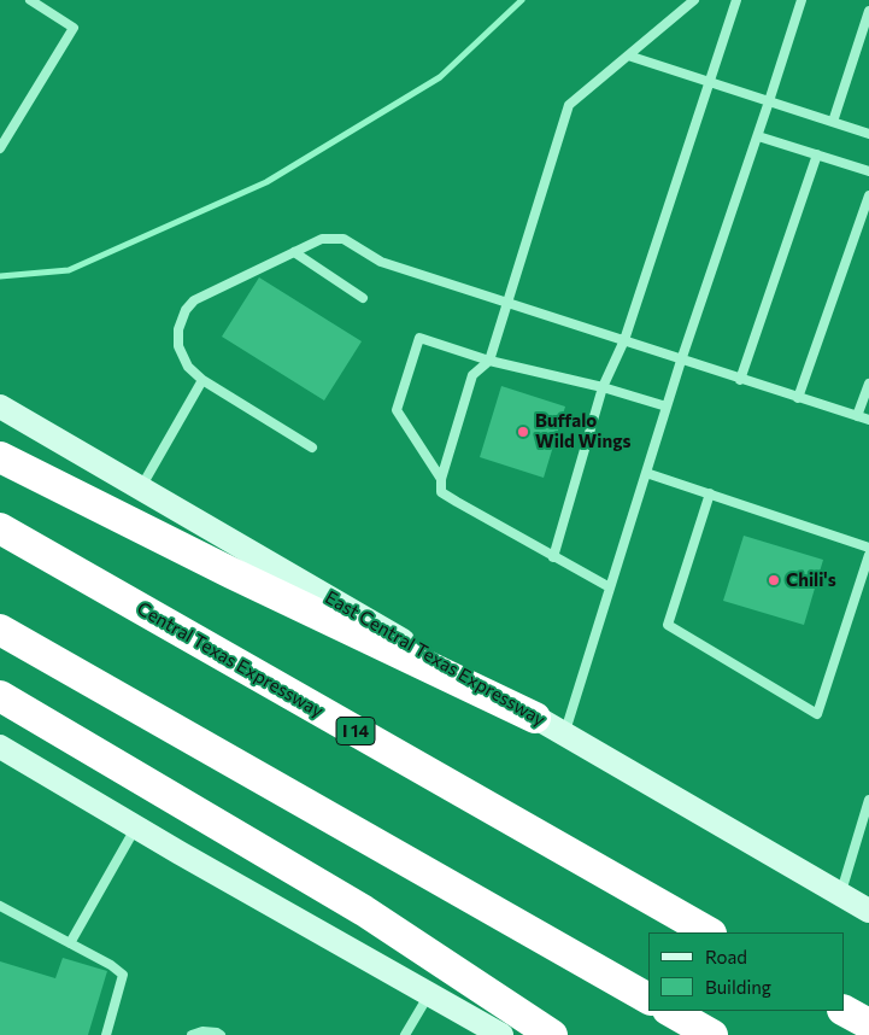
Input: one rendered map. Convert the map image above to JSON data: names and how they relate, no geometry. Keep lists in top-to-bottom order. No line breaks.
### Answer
{"streets":{"highway":["Central Texas Expressway","I 14"],"main road":["East Central Texas Expressway"]},"places":["Buffalo Wild Wings","Chili's"],"legend":["Road","Building"]}
